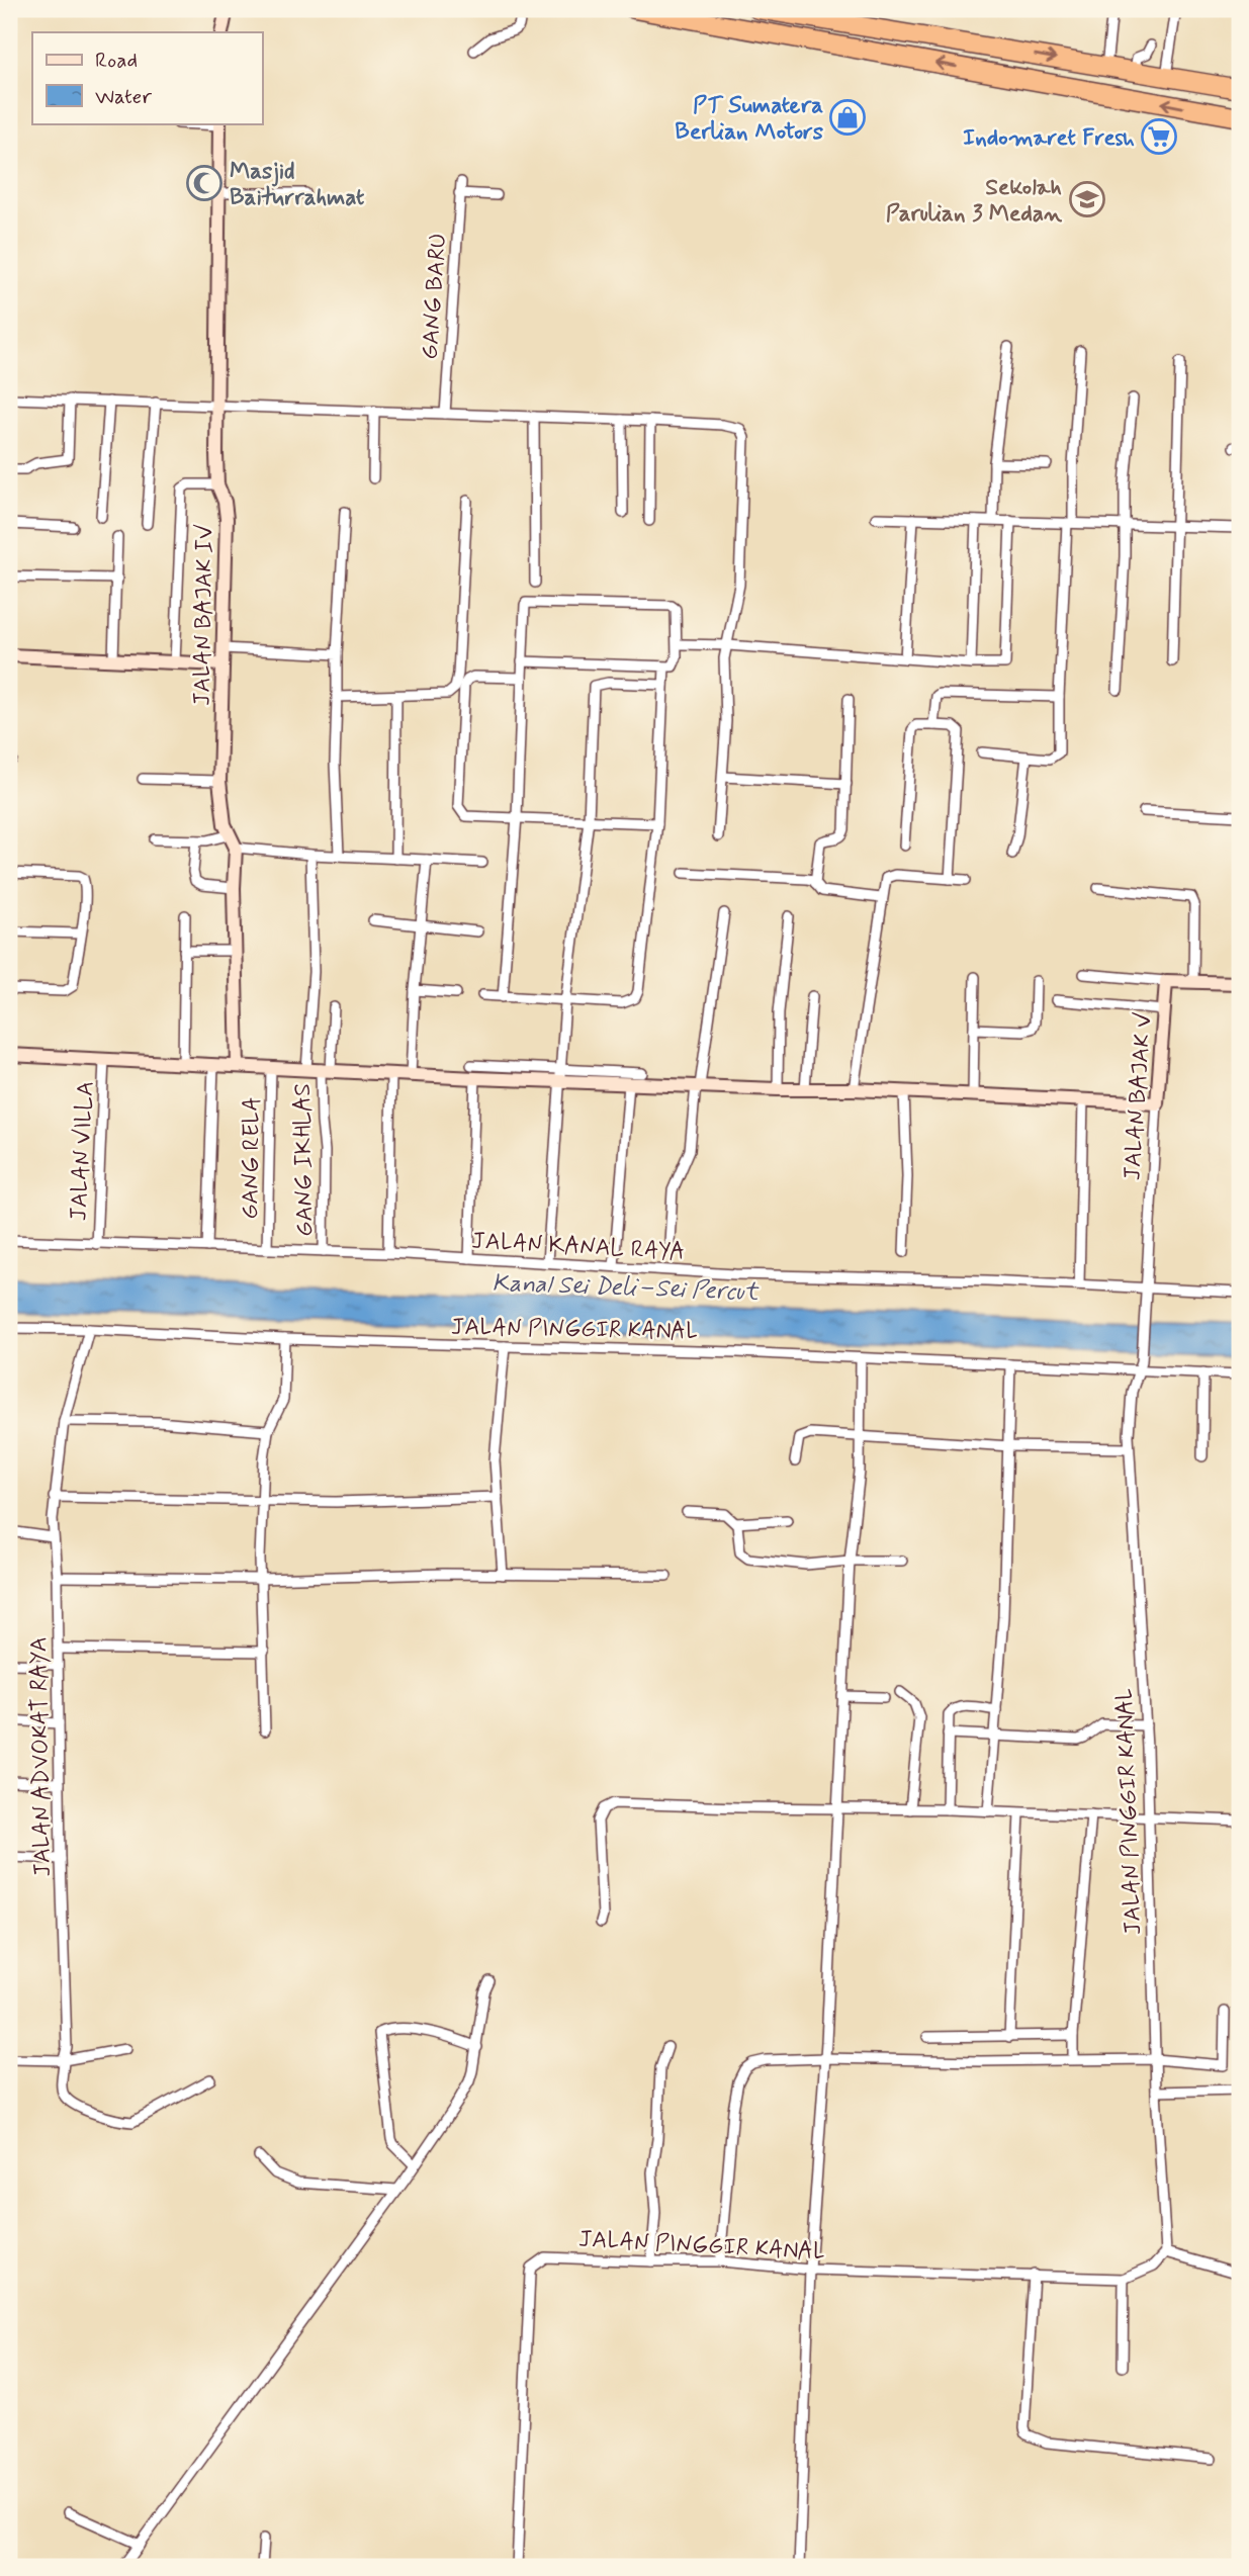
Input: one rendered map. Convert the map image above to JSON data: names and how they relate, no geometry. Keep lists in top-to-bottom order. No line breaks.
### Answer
{"streets":{"street":["GANG BARU","JALAN BAJAK IV","JALAN BAJAK V","JALAN VILLA","GANG RELA","GANG IKHLAS","JALAN KANAL RAYA","JALAN PINGGIR KANAL","JALAN ADVOKAT RAYA"]},"crossings":[["JALAN BAJAK V","JALAN KANAL RAYA"],["JALAN BAJAK V","JALAN PINGGIR KANAL"],["JALAN VILLA","JALAN KANAL RAYA"],["GANG RELA","JALAN KANAL RAYA"],["GANG IKHLAS","JALAN KANAL RAYA"],["JALAN PINGGIR KANAL","JALAN ADVOKAT RAYA"]],"water":["Kanal Sei Deli–Sei Percut"],"places":{"shop":["PT Sumatera Berlian Motors"],"supermarket":["Indomaret Fresh"],"mosque":["Masjid Baiturrahmat"],"school or university":["Sekolah Parulian 3 Medan"]},"legend":["Road","Water"]}
